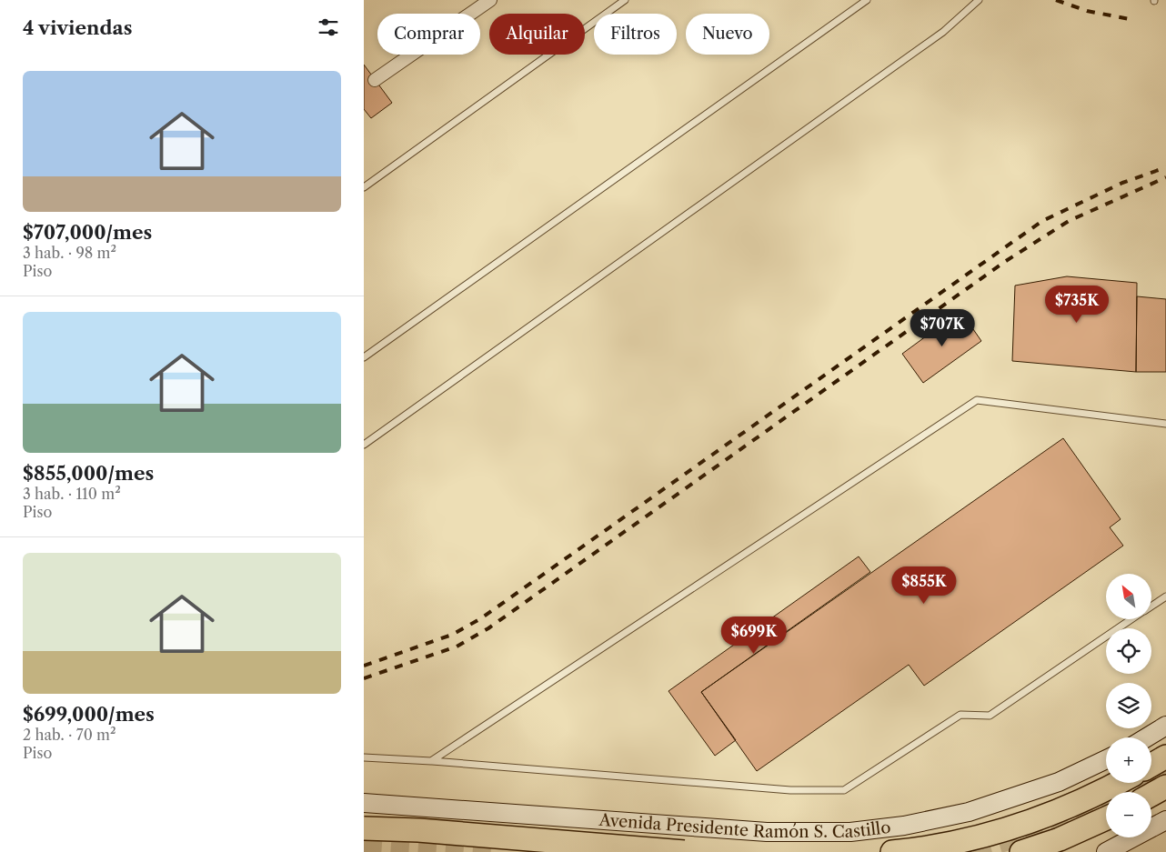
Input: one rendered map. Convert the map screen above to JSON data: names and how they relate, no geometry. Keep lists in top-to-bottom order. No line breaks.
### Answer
{"streets":{"main road":["Avenida Presidente Ramón S. Castillo"]},"north":"top left","page":{"heading":"4 viviendas","chip":["Comprar","Alquilar","Filtros","Nuevo"],"list":[{"name":"$707,000/mes","note":"3 hab. · 98 m² · Piso"},{"name":"$855,000/mes","note":"3 hab. · 110 m² · Piso"},{"name":"$699,000/mes","note":"2 hab. · 70 m² · Piso"}],"price":["$735K","$707K","$855K","$699K"],"map_buttons":["+","−"]}}
